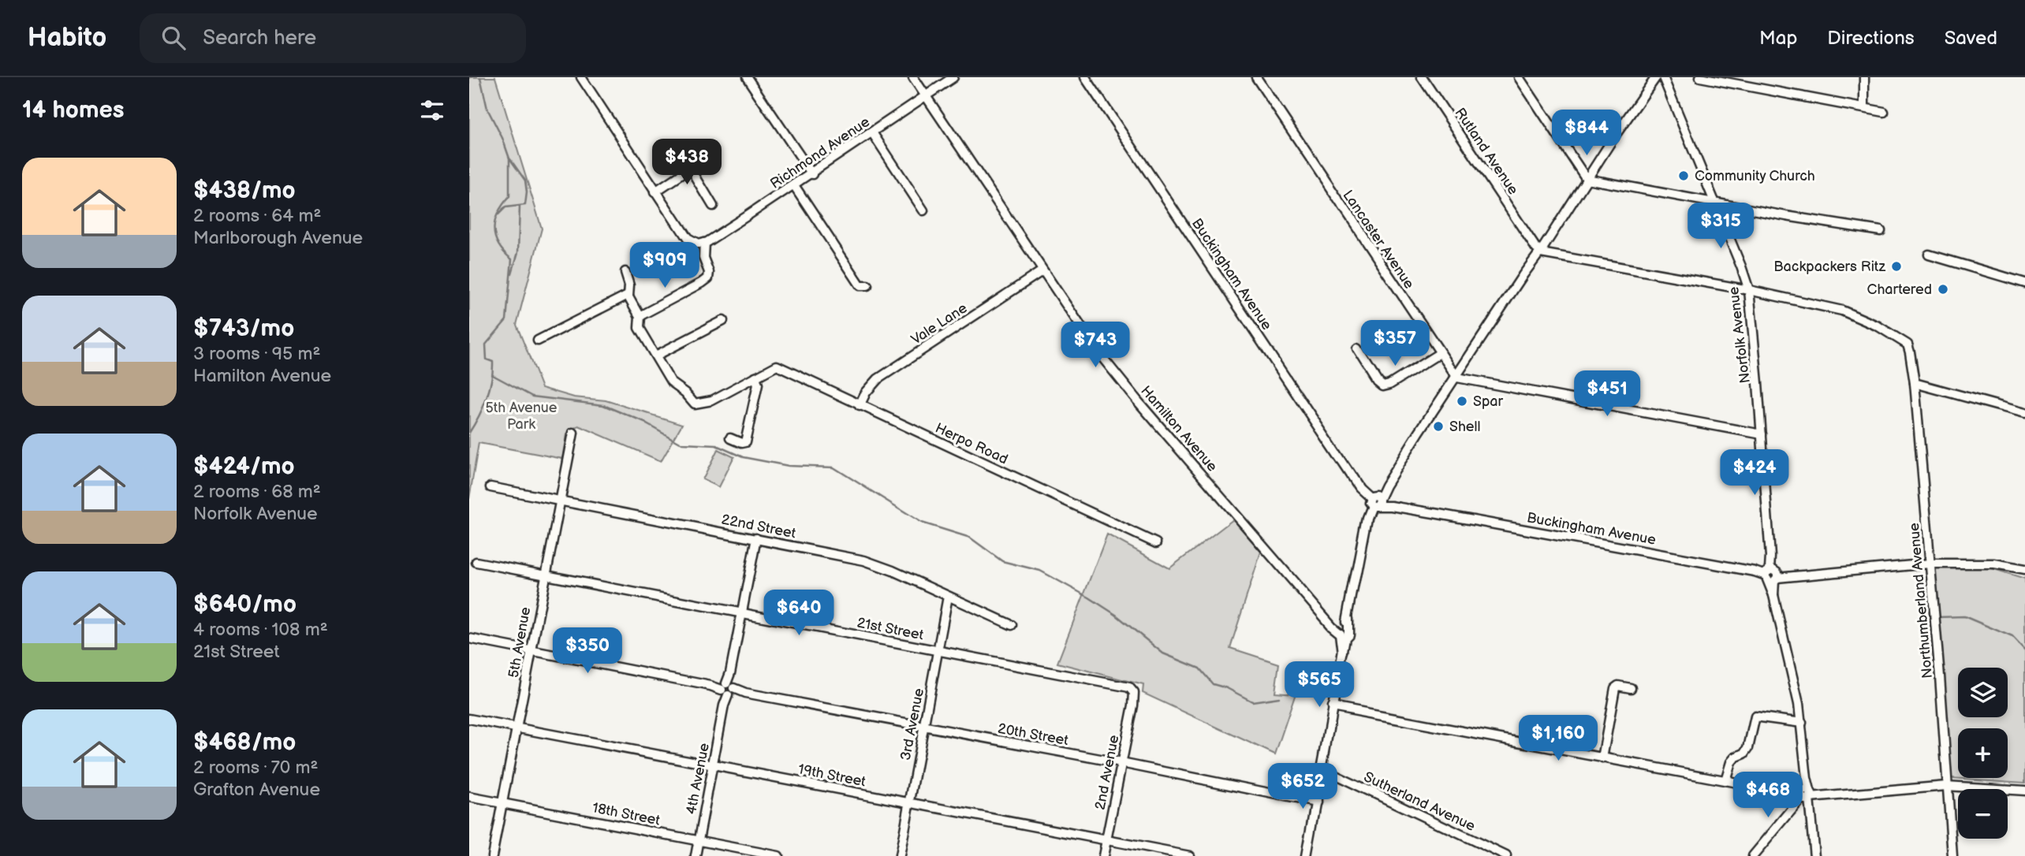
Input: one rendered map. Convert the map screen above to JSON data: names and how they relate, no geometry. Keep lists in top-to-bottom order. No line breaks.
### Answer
{"streets":{"street":["Rutland Avenue","Richmond Avenue","Lancaster Avenue","Buckingham Avenue","Vale Lane","Norfolk Avenue","Hamilton Avenue","Herpo Road","22nd Street","Northumberland Avenue","21st Street","5th Avenue","3rd Avenue","20th Street","2nd Avenue","19th Street","4th Avenue","Sutherland Avenue","18th Street"]},"crossings":[["Richmond Avenue","Hamilton Avenue"],["Buckingham Avenue","Norfolk Avenue"],["Vale Lane","Hamilton Avenue"],["Vale Lane","Herpo Road"],["Norfolk Avenue","Northumberland Avenue"],["22nd Street","5th Avenue"],["22nd Street","3rd Avenue"],["22nd Street","4th Avenue"],["21st Street","5th Avenue"],["21st Street","3rd Avenue"],["21st Street","2nd Avenue"],["21st Street","4th Avenue"],["5th Avenue","20th Street"],["5th Avenue","19th Street"],["5th Avenue","18th Street"],["3rd Avenue","20th Street"],["3rd Avenue","19th Street"],["20th Street","2nd Avenue"],["20th Street","4th Avenue"],["2nd Avenue","19th Street"],["19th Street","4th Avenue"],["4th Avenue","18th Street"]],"parks":["5th Avenue Park"],"places":["Community Church","Backpackers Ritz","Chartered","Spar","Shell"],"page":{"header":"Habito","search":"Search here","nav":["Map","Directions","Saved"],"heading":"14 homes","price":["$844","$438","$315","$909","$357","$743","$451","$424","$640","$350","$565","$1,160","$652","$468"],"list":[{"name":"$438/mo","note":"2 rooms · 64 m² · Marlborough Avenue"},{"name":"$743/mo","note":"3 rooms · 95 m² · Hamilton Avenue"},{"name":"$424/mo","note":"2 rooms · 68 m² · Norfolk Avenue"},{"name":"$640/mo","note":"4 rooms · 108 m² · 21st Street"},{"name":"$468/mo","note":"2 rooms · 70 m² · Grafton Avenue"}],"map_buttons":["+","−"]}}
